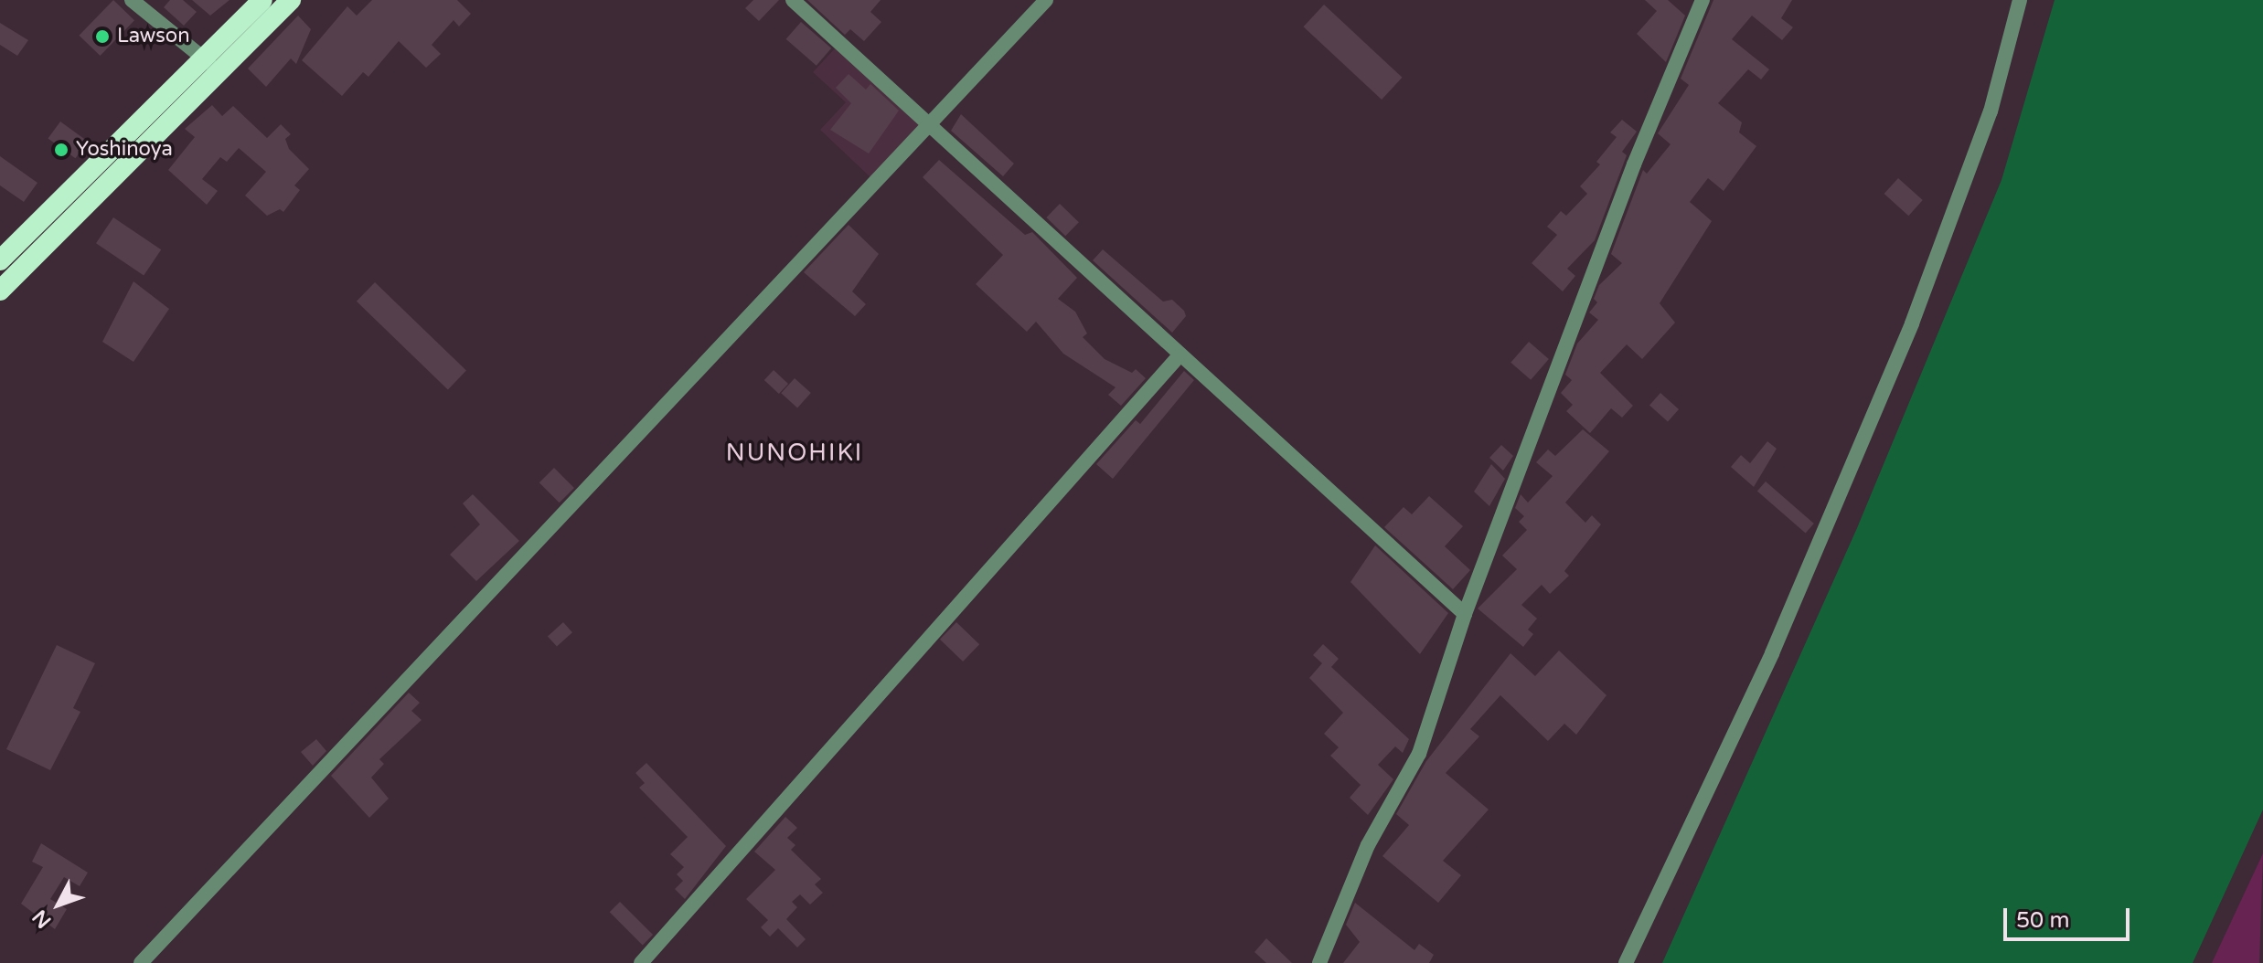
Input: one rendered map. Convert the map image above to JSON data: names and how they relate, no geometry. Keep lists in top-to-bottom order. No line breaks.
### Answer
{"districts":["NUNOHIKI"],"places":["Lawson","Yoshinoya"],"scale_bar":"50 m","north":"bottom left"}
